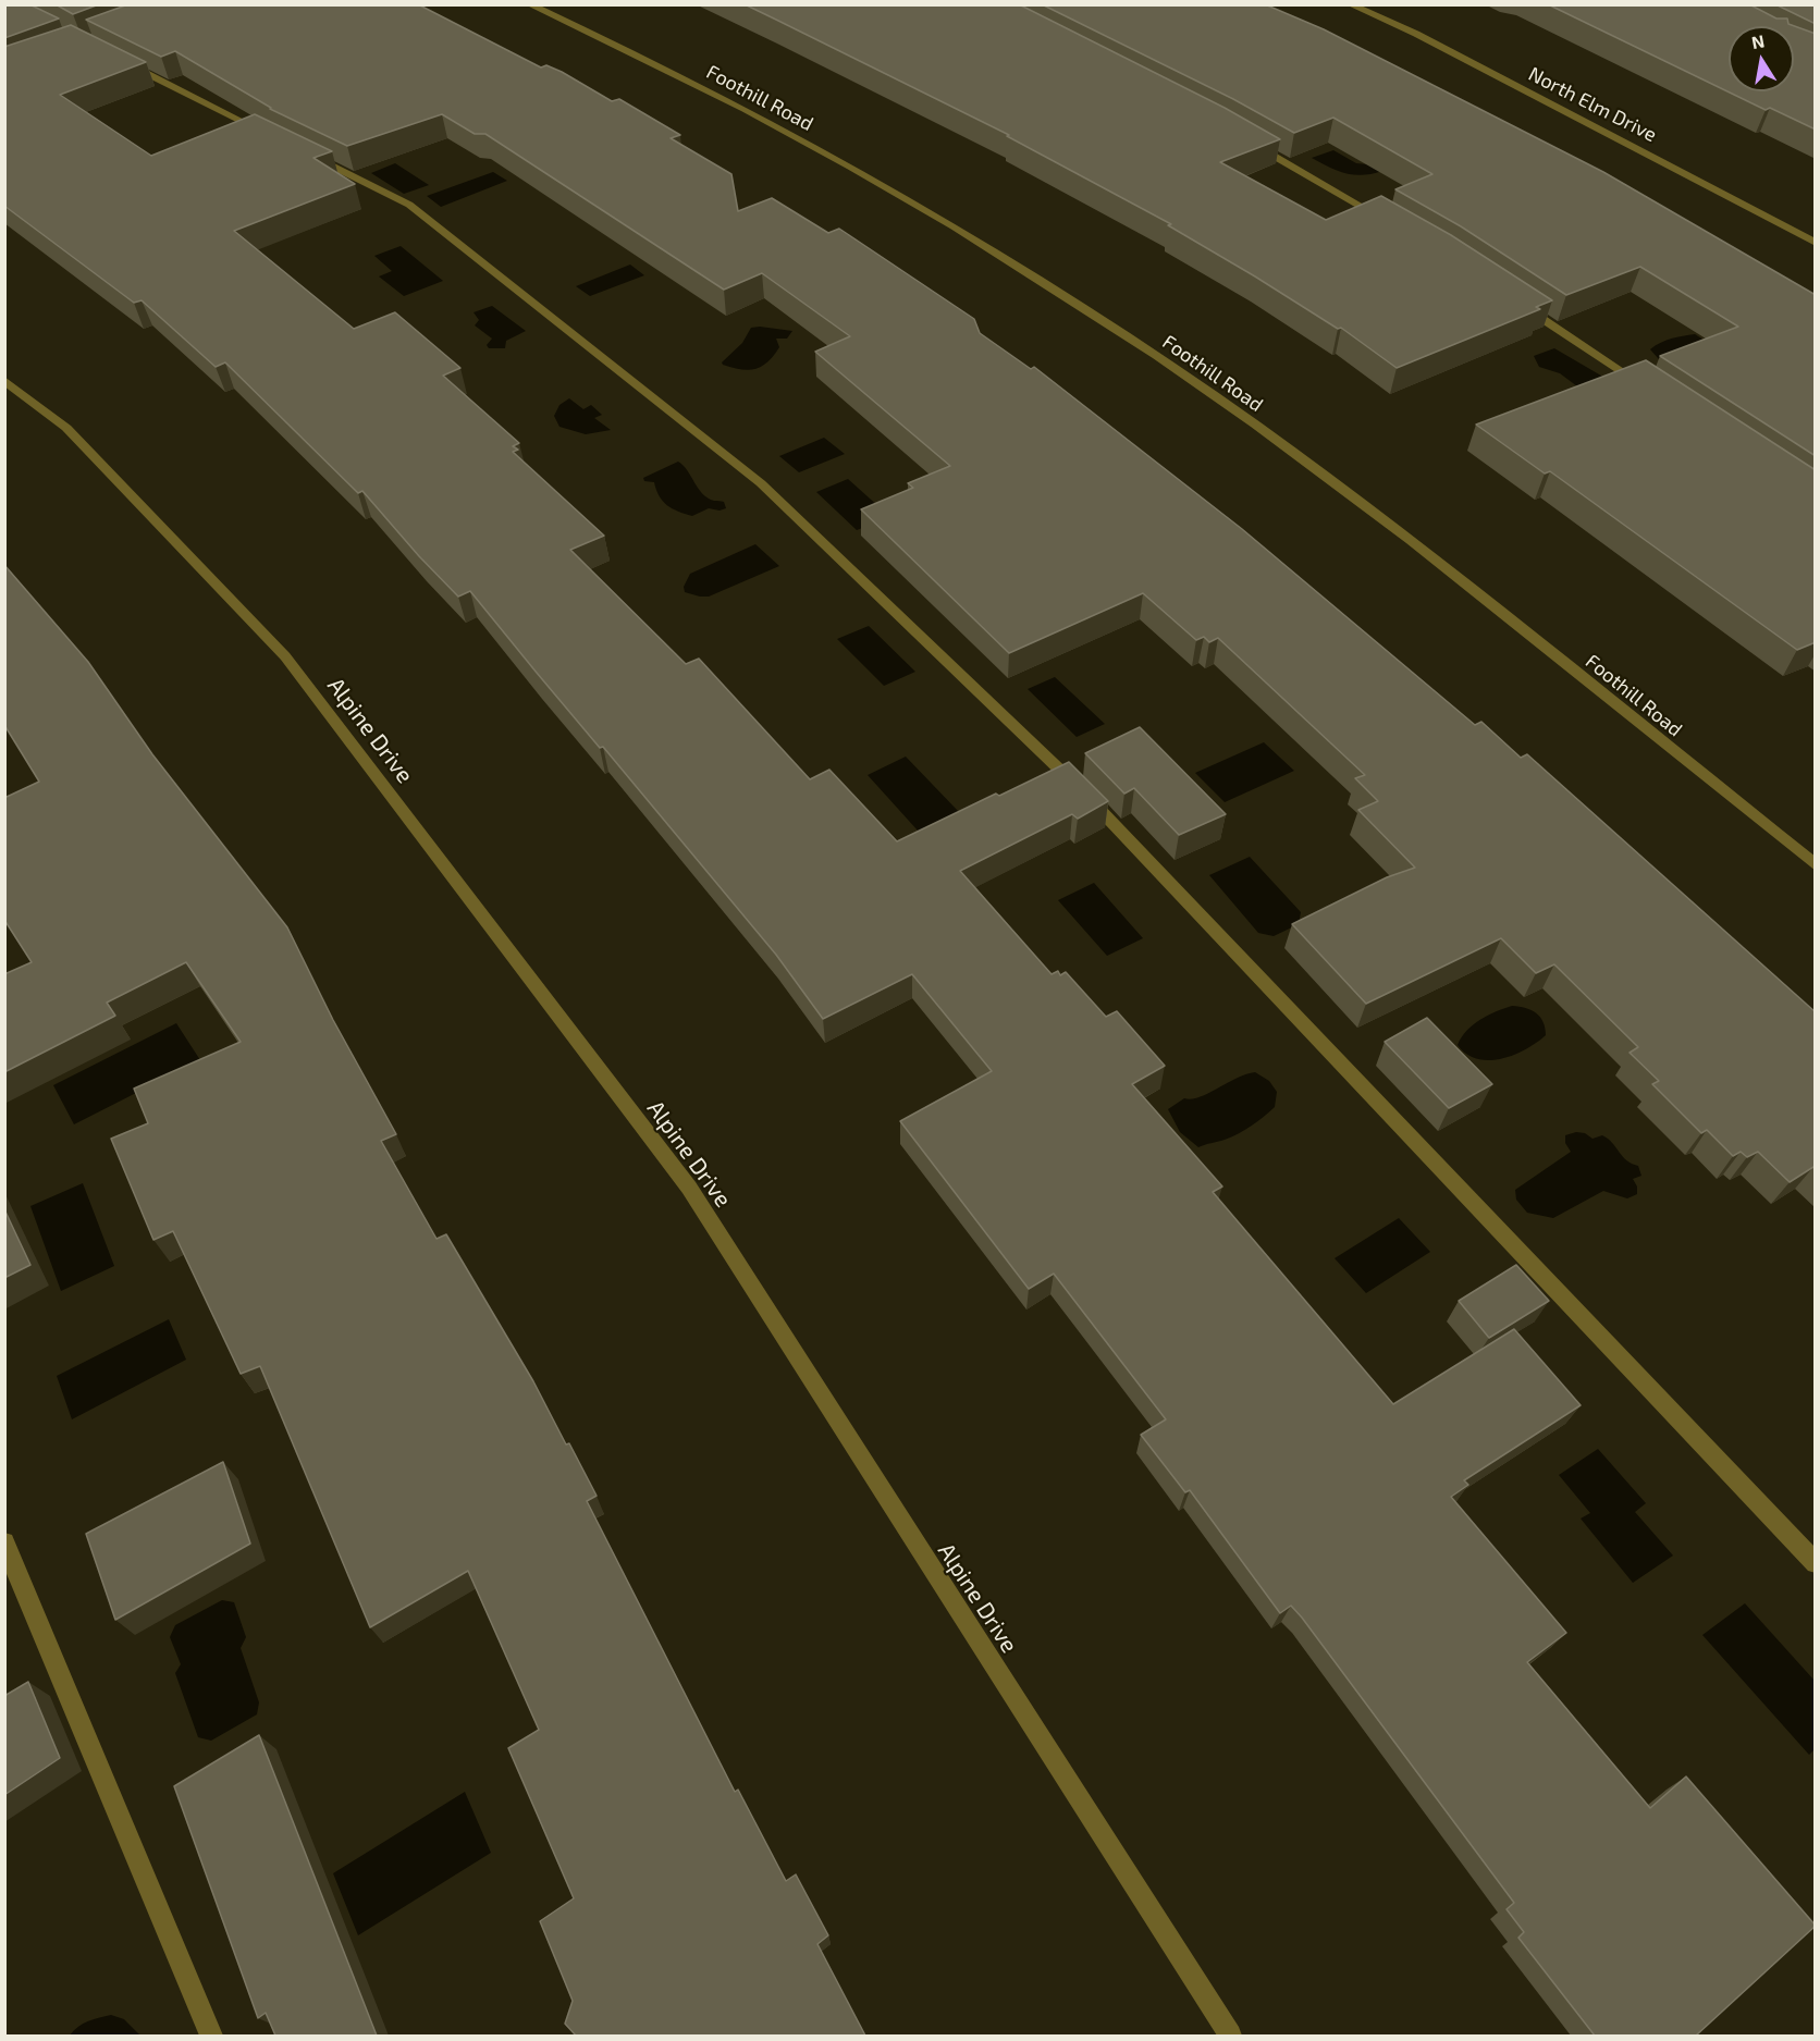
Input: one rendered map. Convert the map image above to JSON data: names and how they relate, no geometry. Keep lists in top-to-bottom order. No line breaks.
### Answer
{"streets":{"street":["Foothill Road","North Elm Drive","Alpine Drive"]},"north":"top"}
